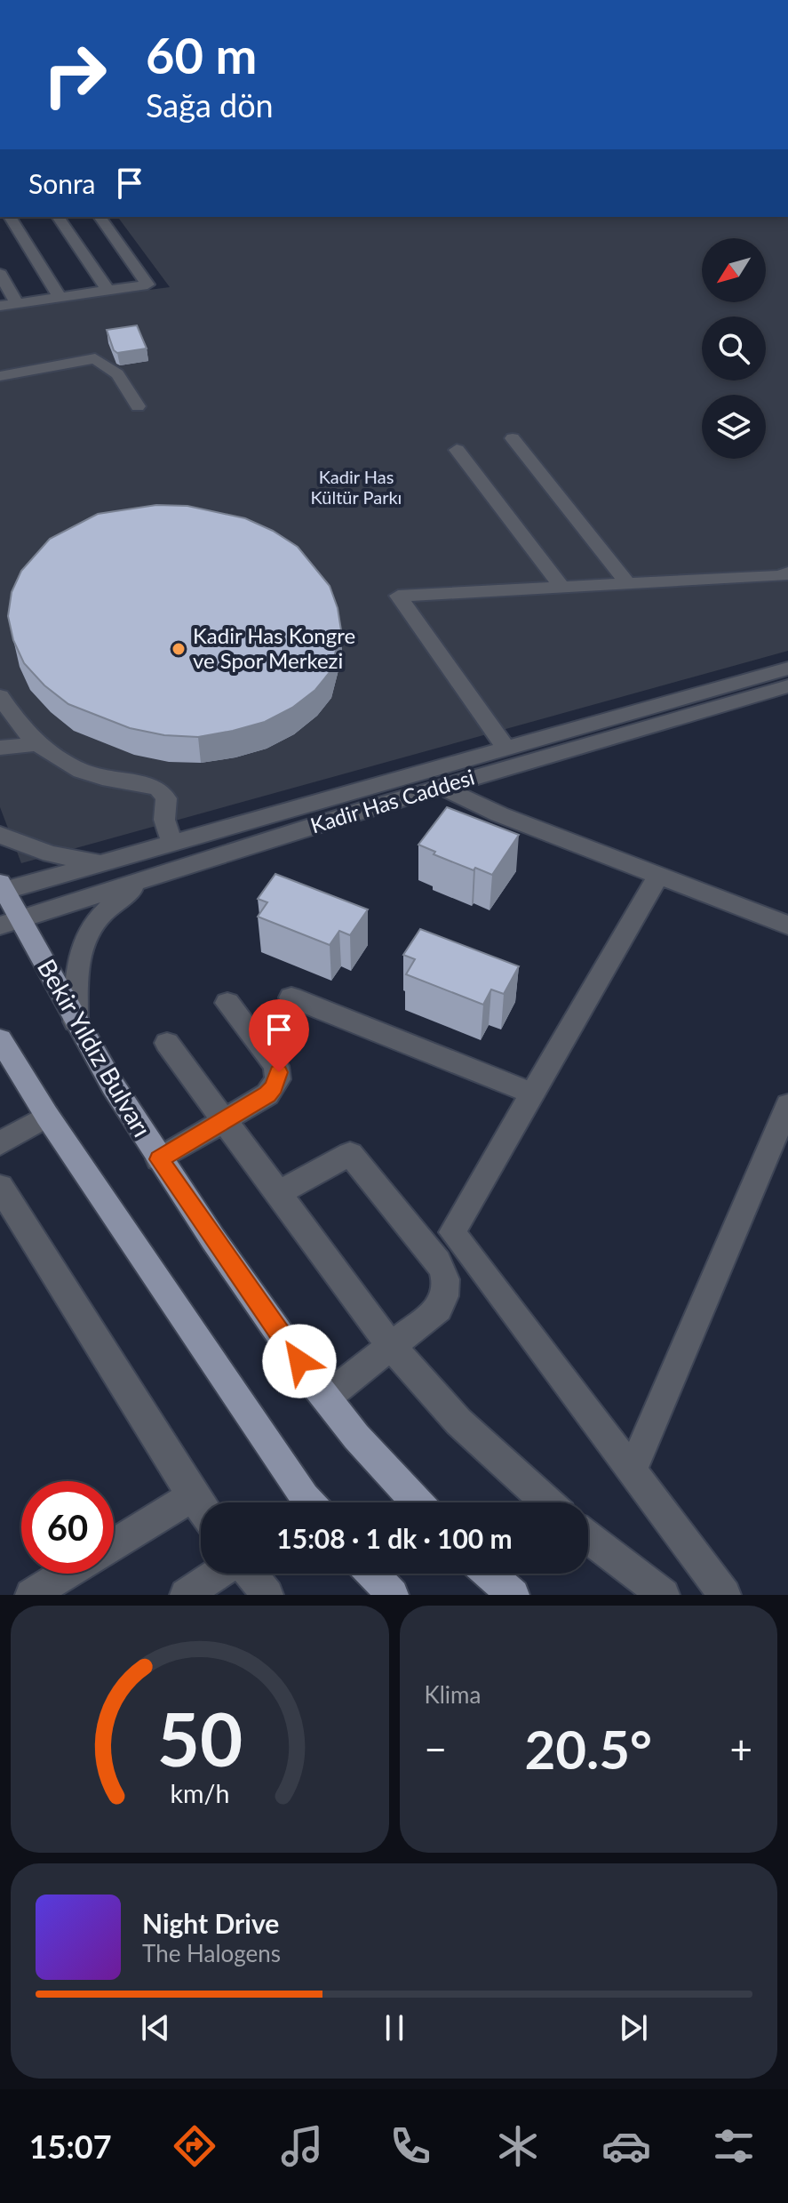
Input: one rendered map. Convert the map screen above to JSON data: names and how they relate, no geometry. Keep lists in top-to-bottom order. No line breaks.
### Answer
{"streets":{"main road":["Bekir Yıldız Bulvarı"],"street":["Kadir Has Caddesi"]},"crossings":[["Kadir Has Caddesi","Bekir Yıldız Bulvarı"]],"parks":["Kadir Has Kültür Parkı"],"places":["Kadir Has Kongre ve Spor Merkezi"],"north":"bottom left","page":{"turn":["60 m","Sağa dön"],"then":"Sonra","limit":"60","trip":"15:08 · 1 dk · 100 m","tile":"Klima","heat":["−","20.5°","+"],"song":["Night Drive","The Halogens"],"tabs":"15:07","gauge":["50","km/h"]}}
